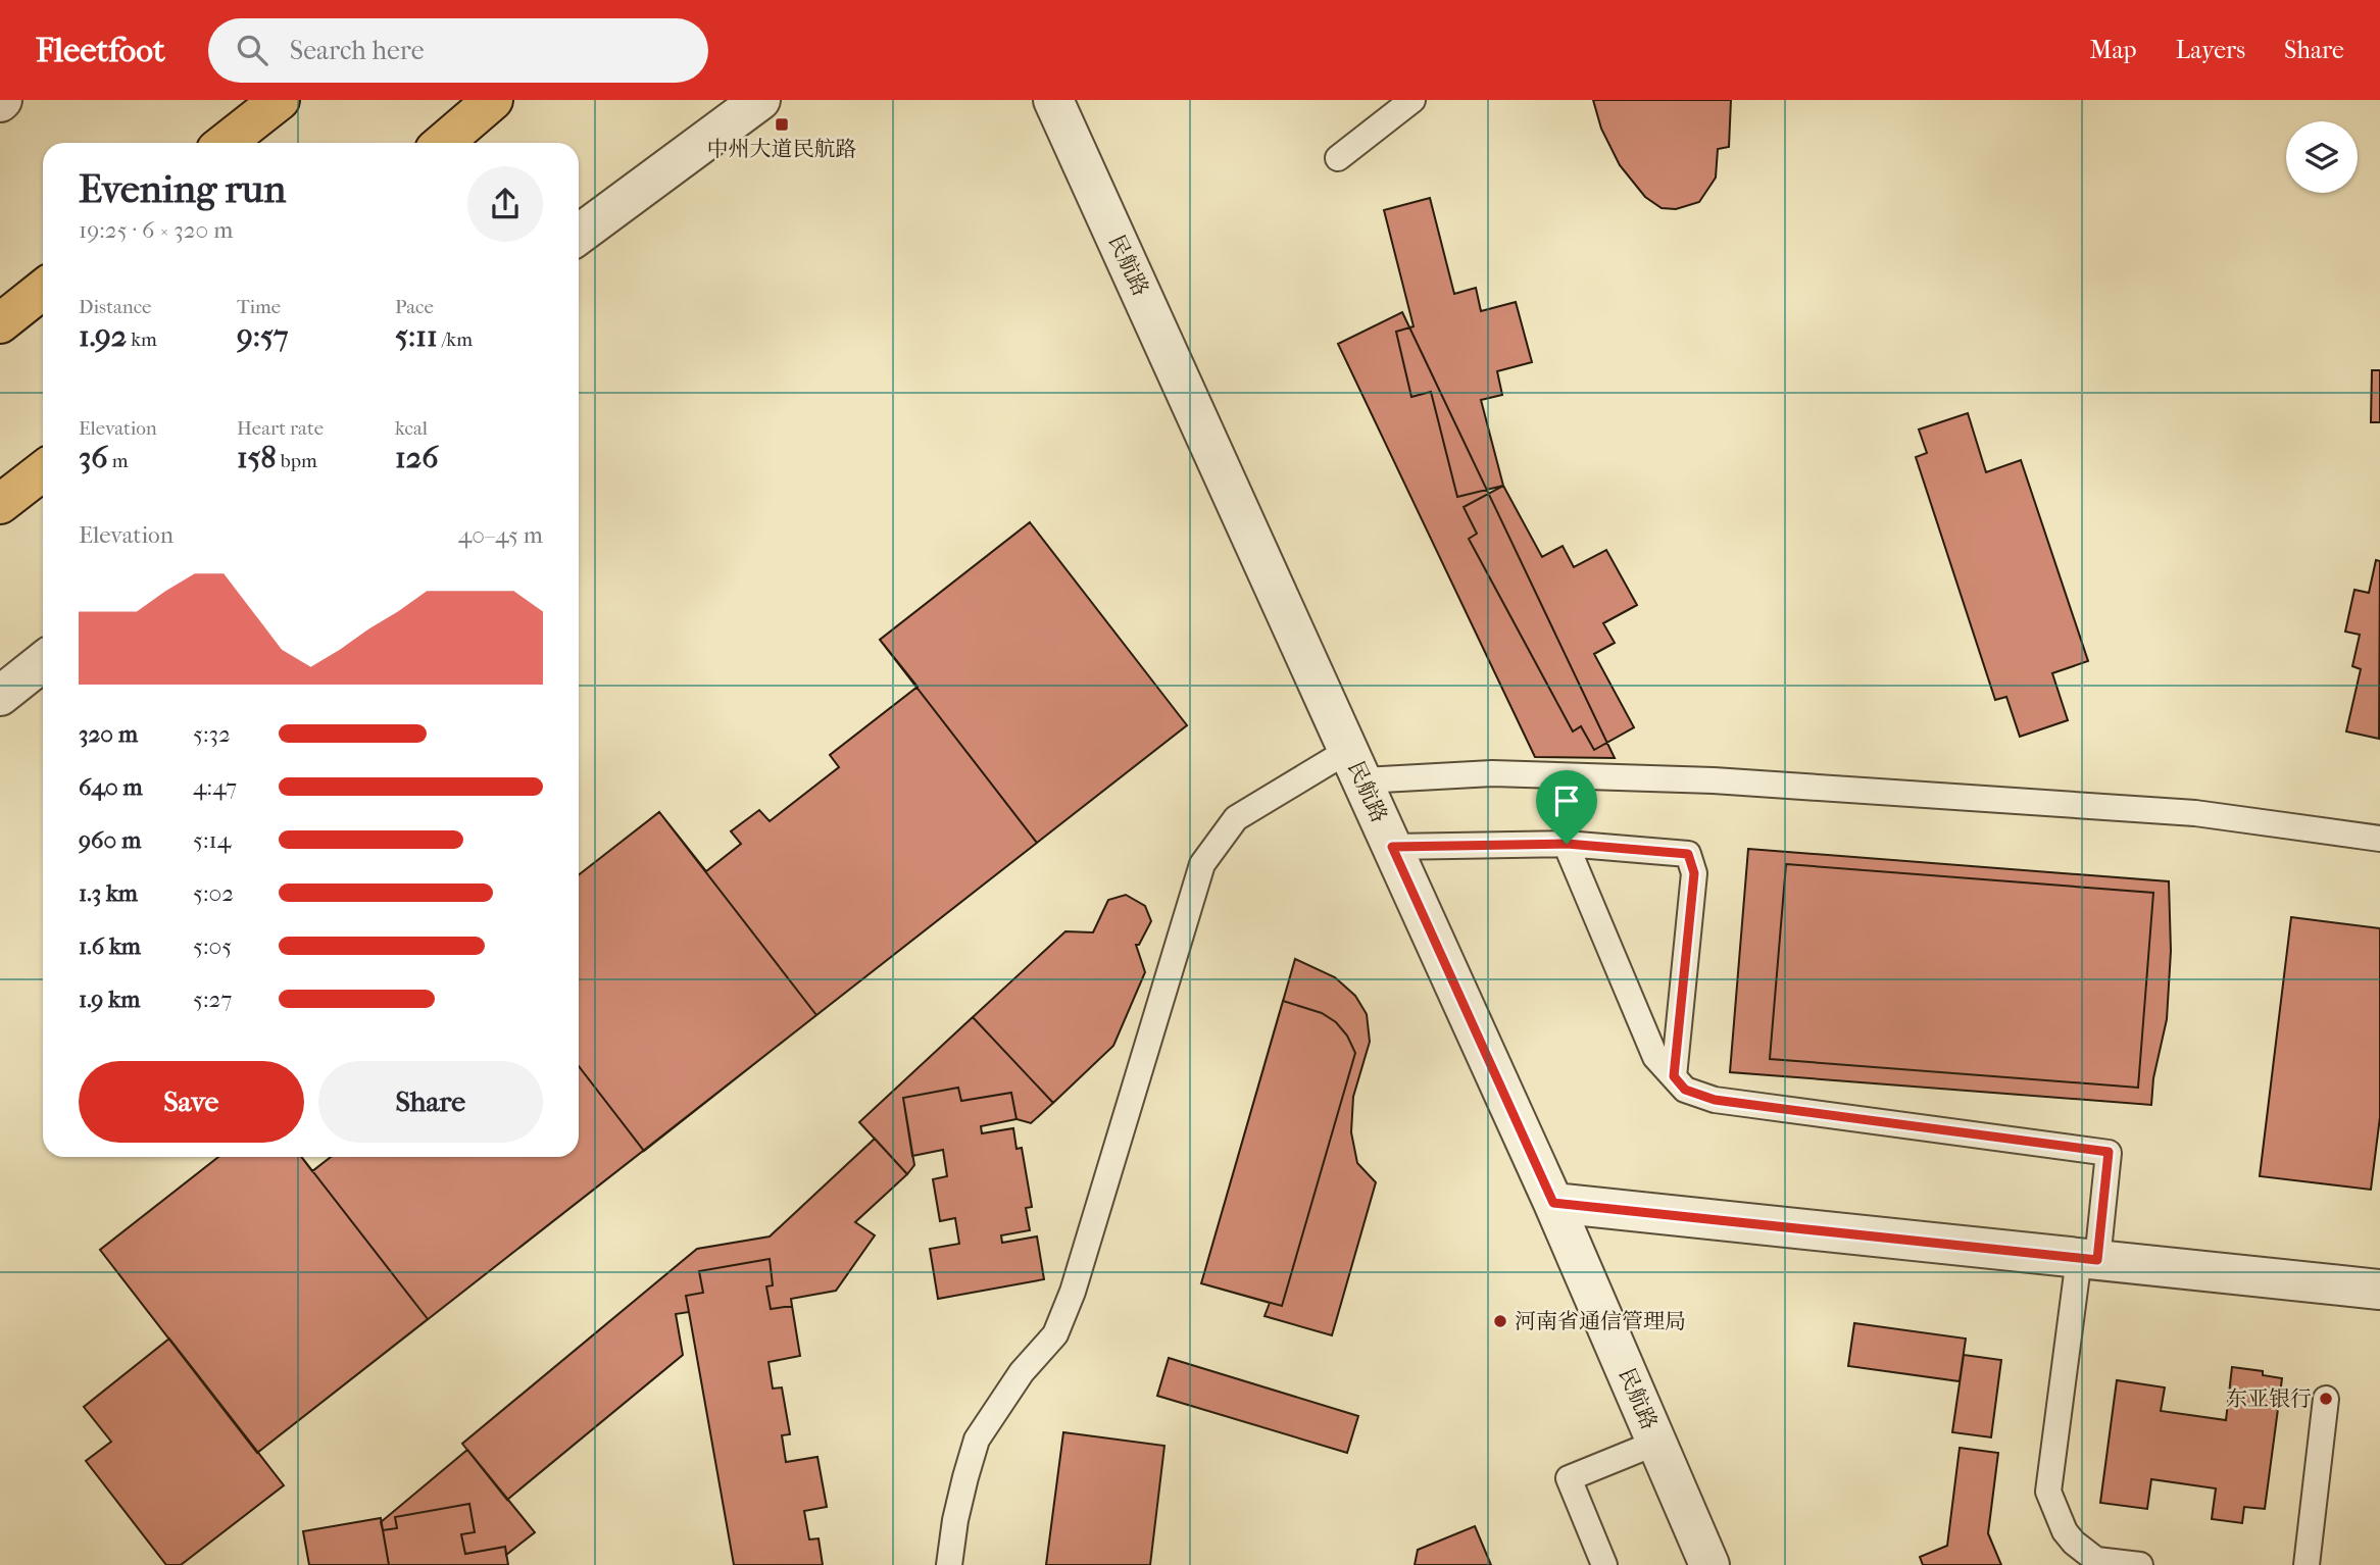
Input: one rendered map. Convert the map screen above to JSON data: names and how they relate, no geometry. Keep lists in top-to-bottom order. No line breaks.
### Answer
{"streets":{"street":["民航路"]},"places":{"transit":["中州大道民航路"],"other":["河南省通信管理局","东亚银行"]},"page":{"header":"Fleetfoot","search":"Search here","nav":["Map","Layers","Share"],"heading":["Evening run","19:25 · 6 × 320 m"],"stats":[["Distance","1.92 km"],["Time","9:57"],["Pace","5:11 /km"],["Elevation","36 m"],["Heart rate","158 bpm"],["kcal","126"]],"chart":["Elevation","40–45 m"],"list":[{"name":"320 m","note":"5:32"},{"name":"640 m","note":"4:47"},{"name":"960 m","note":"5:14"},{"name":"1.3 km","note":"5:02"},{"name":"1.6 km","note":"5:05"},{"name":"1.9 km","note":"5:27"}],"buttons":["Save","Share"]}}
